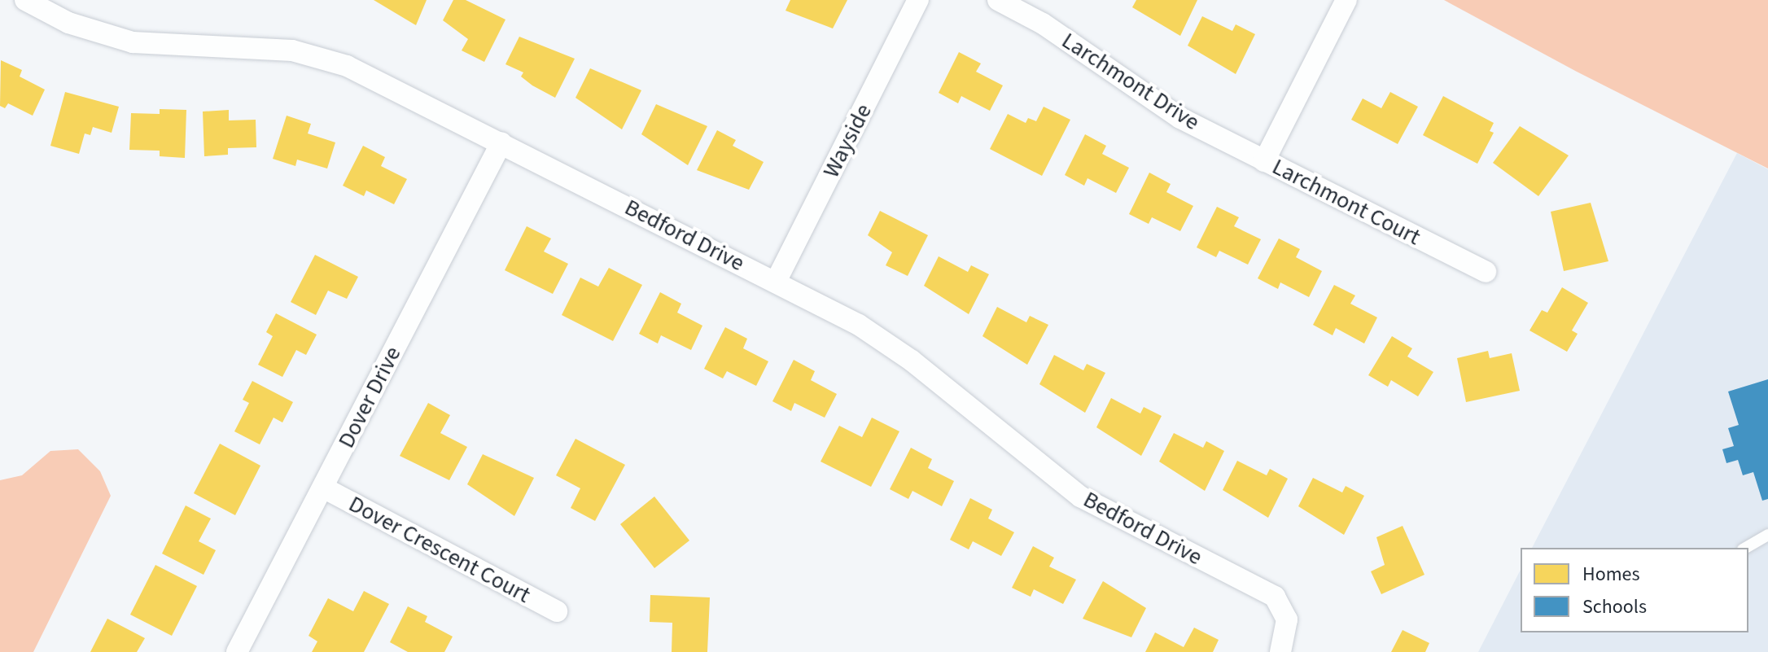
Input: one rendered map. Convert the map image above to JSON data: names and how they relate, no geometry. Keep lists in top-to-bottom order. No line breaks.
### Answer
{"streets":{"street":["Larchmont Drive","Wayside","Larchmont Court","Bedford Drive","Dover Drive","Dover Crescent Court"]},"crossings":[["Larchmont Drive","Larchmont Court"],["Wayside","Bedford Drive"],["Bedford Drive","Dover Drive"],["Dover Drive","Dover Crescent Court"]],"legend":["Homes","Schools"]}
